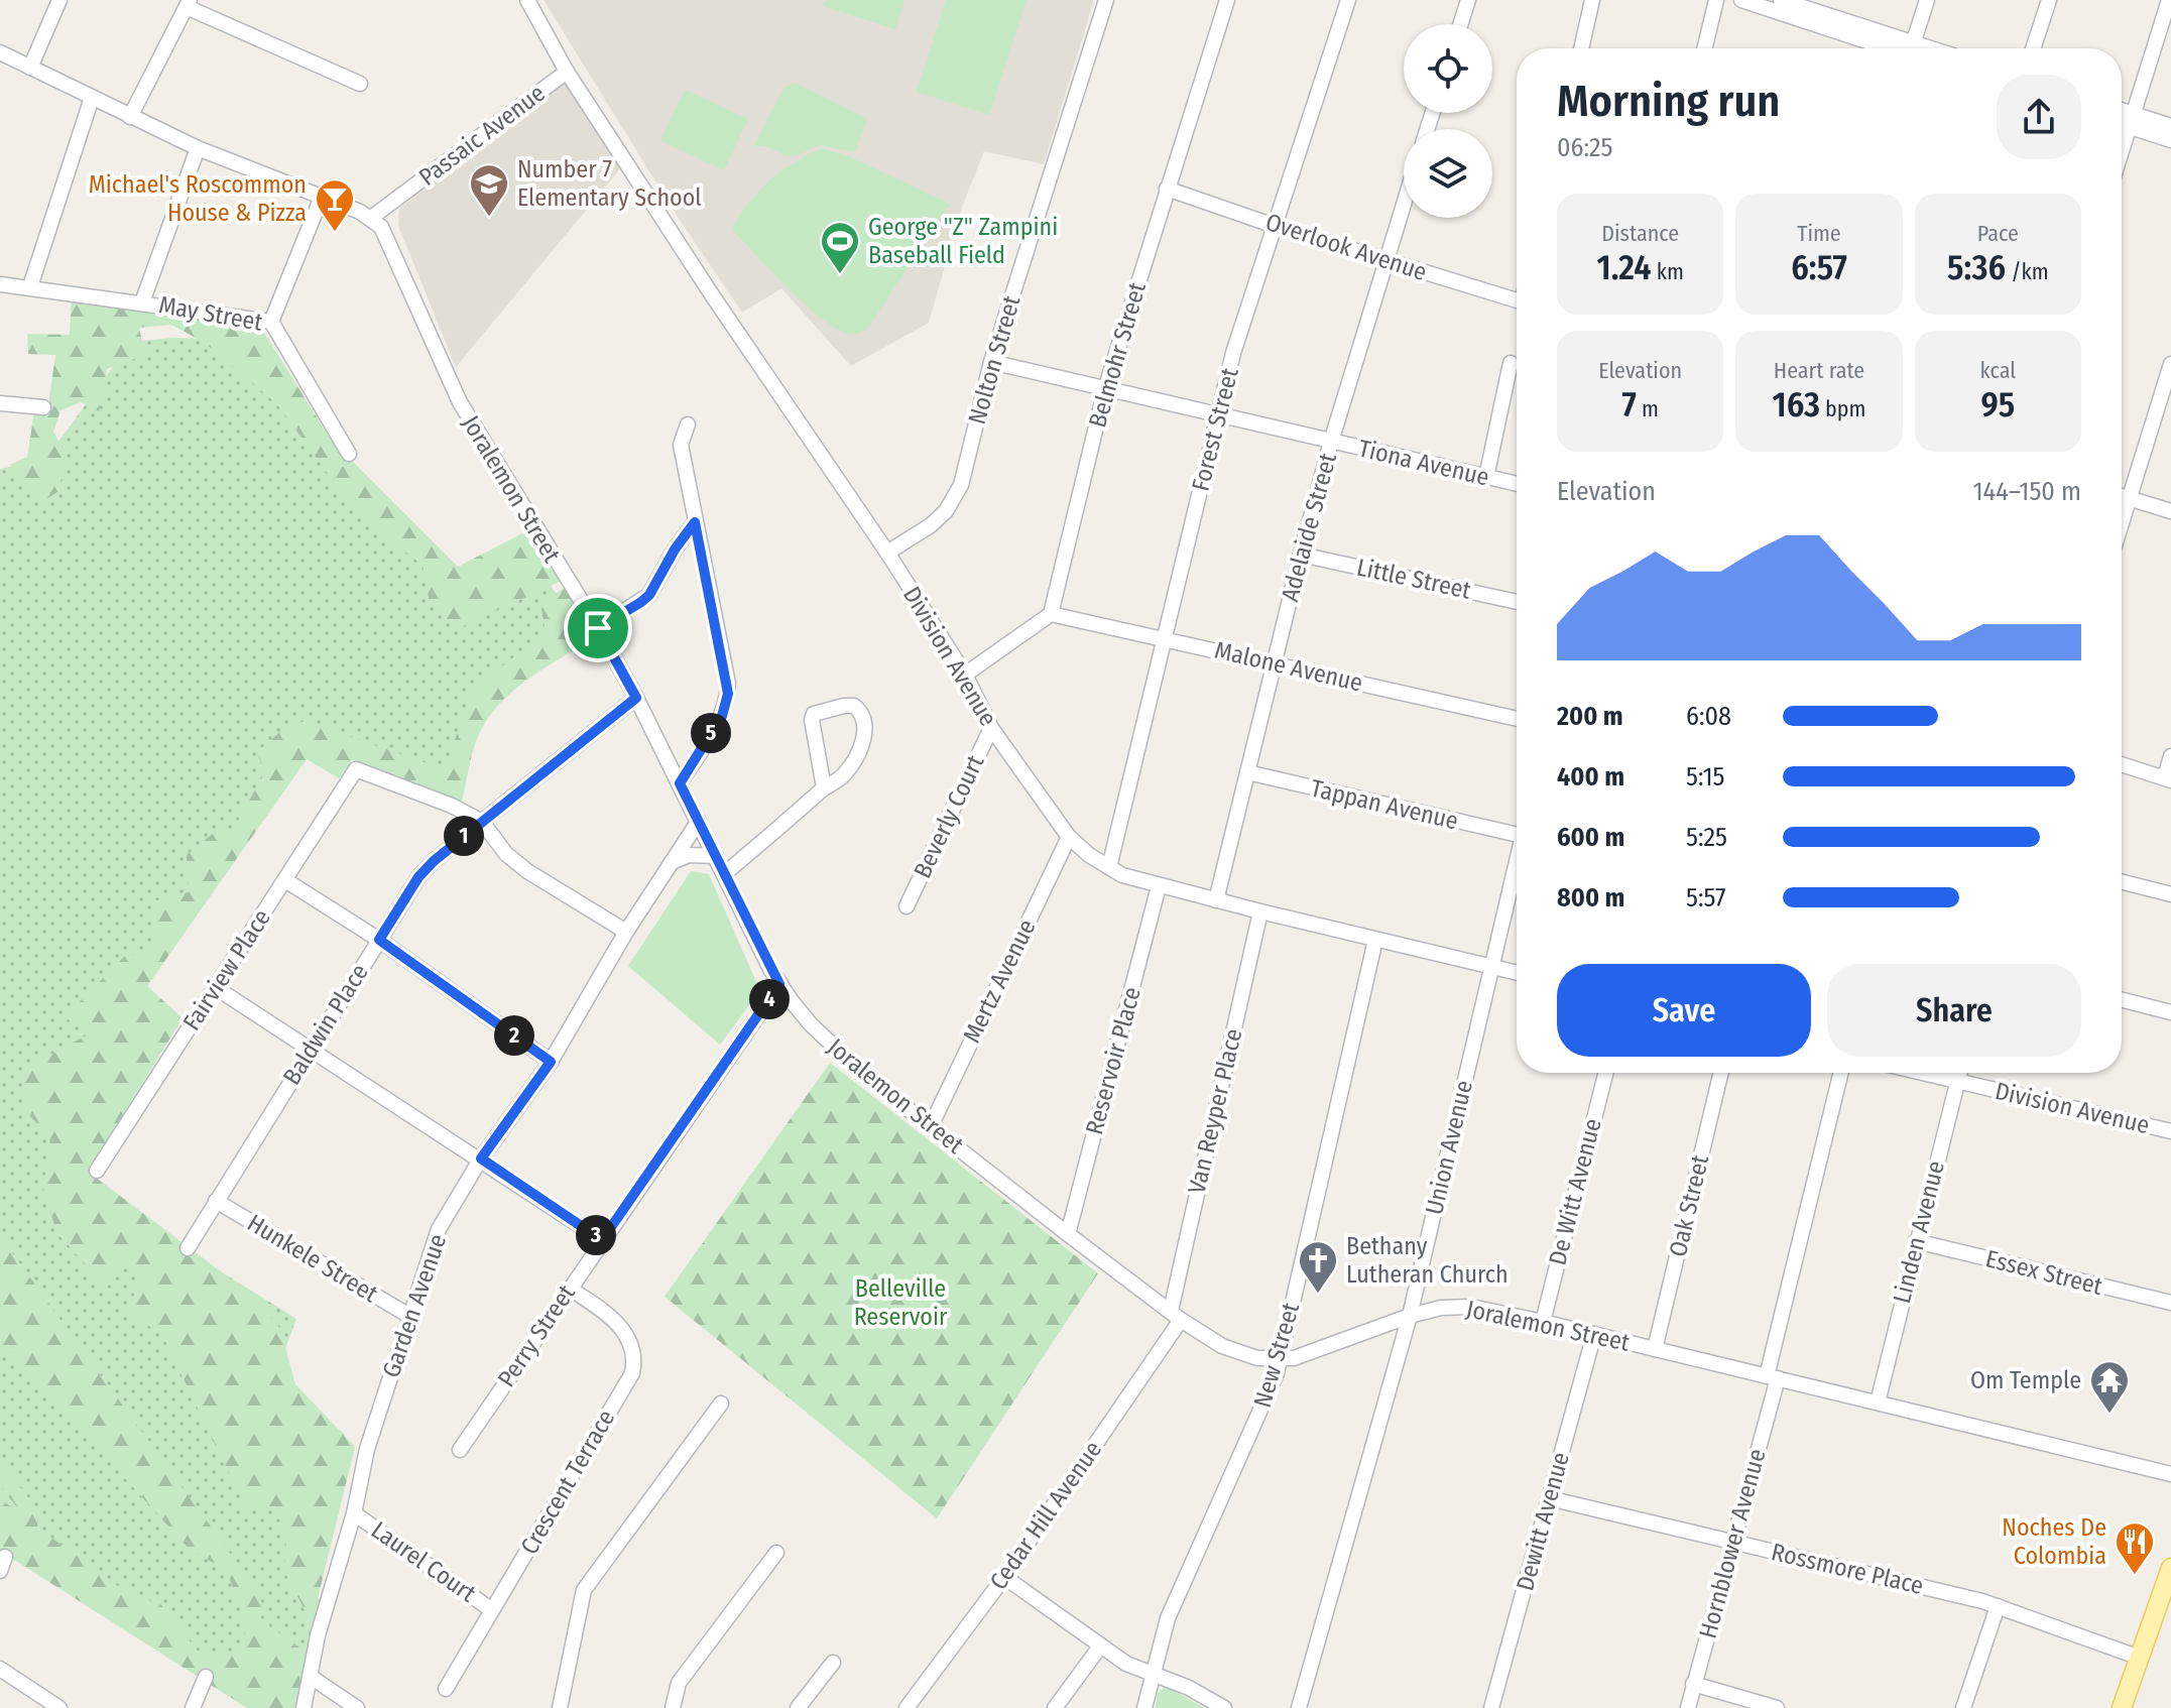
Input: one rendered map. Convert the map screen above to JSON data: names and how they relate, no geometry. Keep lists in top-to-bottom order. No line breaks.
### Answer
{"streets":{"street":["Passaic Avenue","Overlook Avenue","May Street","Belmohr Street","Nolton Street","Forest Street","Tiona Avenue","Joralemon Street","Adelaide Street","Little Street","Division Avenue","Malone Avenue","Tappan Avenue","Beverly Court","Fairview Place","Mertz Avenue","Baldwin Place","Reservoir Place","Van Reyper Place","Union Avenue","De Witt Avenue","Oak Street","Linden Avenue","Hunkele Street","Essex Street","Garden Avenue","Perry Street","New Street","Crescent Terrace","Cedar Hill Avenue","Dewitt Avenue","Hornblower Avenue","Laurel Court","Rossmore Place"]},"crossings":[["Passaic Avenue","Joralemon Street"],["Passaic Avenue","Division Avenue"],["Overlook Avenue","Belmohr Street"],["Overlook Avenue","Forest Street"],["Overlook Avenue","Adelaide Street"],["Belmohr Street","Tiona Avenue"],["Belmohr Street","Malone Avenue"],["Nolton Street","Tiona Avenue"],["Nolton Street","Division Avenue"],["Forest Street","Tiona Avenue"],["Forest Street","Division Avenue"],["Forest Street","Malone Avenue"],["Tiona Avenue","Adelaide Street"],["Joralemon Street","Mertz Avenue"],["Joralemon Street","Baldwin Place"],["Joralemon Street","Reservoir Place"],["Joralemon Street","Van Reyper Place"],["Joralemon Street","Union Avenue"],["Joralemon Street","De Witt Avenue"],["Joralemon Street","Oak Street"],["Joralemon Street","Linden Avenue"],["Joralemon Street","Garden Avenue"],["Joralemon Street","Perry Street"],["Joralemon Street","New Street"],["Joralemon Street","Cedar Hill Avenue"],["Joralemon Street","Dewitt Avenue"],["Joralemon Street","Hornblower Avenue"],["Adelaide Street","Little Street"],["Adelaide Street","Division Avenue"],["Adelaide Street","Malone Avenue"],["Adelaide Street","Tappan Avenue"],["Division Avenue","Beverly Court"],["Division Avenue","Mertz Avenue"],["Division Avenue","Reservoir Place"],["Division Avenue","Van Reyper Place"],["Division Avenue","Union Avenue"],["Division Avenue","Linden Avenue"],["Division Avenue","New Street"],["Fairview Place","Baldwin Place"],["Baldwin Place","Hunkele Street"],["Van Reyper Place","Cedar Hill Avenue"],["Linden Avenue","Essex Street"],["Hunkele Street","Garden Avenue"],["Garden Avenue","Laurel Court"],["Perry Street","Crescent Terrace"],["Crescent Terrace","Laurel Court"],["Dewitt Avenue","Rossmore Place"],["Hornblower Avenue","Rossmore Place"]],"parks":["Belleville Reservoir"],"places":{"school or university":["Number 7 Elementary School"],"bar":["Michael's Roscommon House & Pizza"],"sports":["George \"Z\" Zampini Baseball Field"],"church":["Bethany Lutheran Church"],"temple":["Om Temple"],"restaurant":["Noches De Colombia"]},"page":{"heading":["Morning run","06:25"],"stats":[["Distance","1.24 km"],["Time","6:57"],["Pace","5:36 /km"],["Elevation","7 m"],["Heart rate","163 bpm"],["kcal","95"]],"chart":["Elevation","144–150 m"],"list":[{"name":"200 m","note":"6:08"},{"name":"400 m","note":"5:15"},{"name":"600 m","note":"5:25"},{"name":"800 m","note":"5:57"}],"pins":["5","1","4","2","3"],"buttons":["Save","Share"]}}
